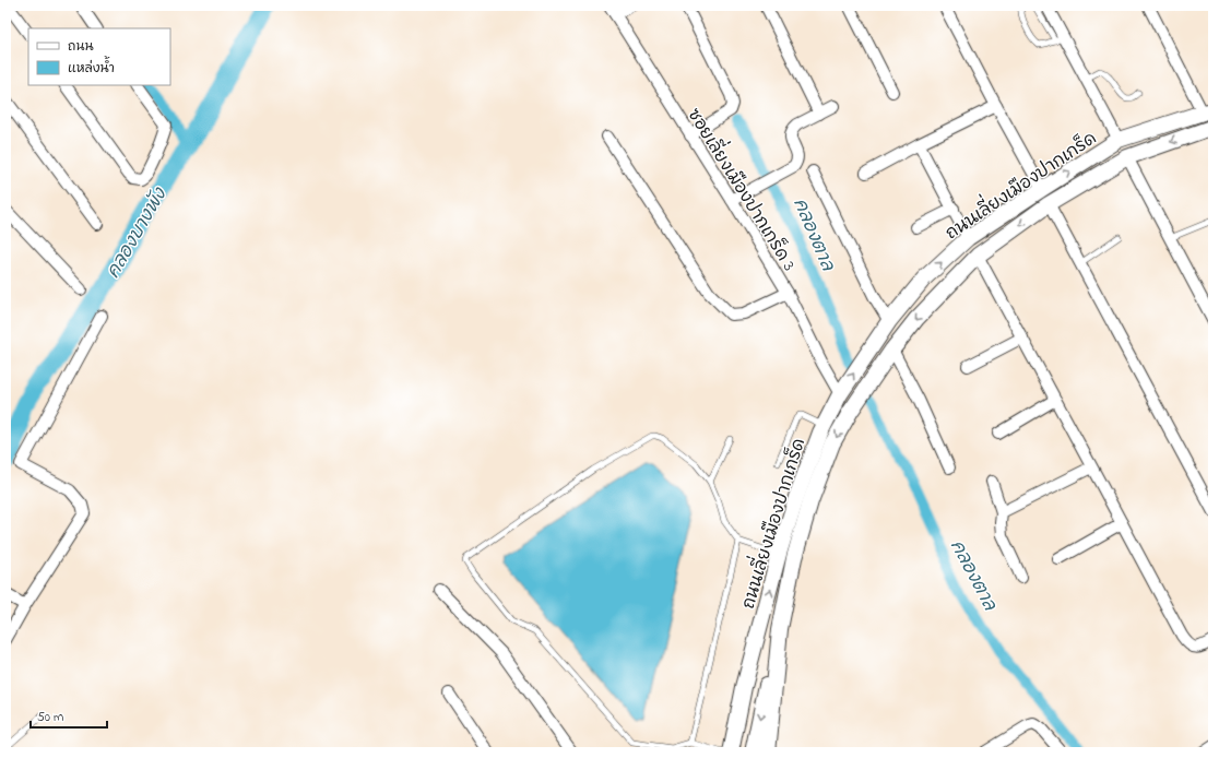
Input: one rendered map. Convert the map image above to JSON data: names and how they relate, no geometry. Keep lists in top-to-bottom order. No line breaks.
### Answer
{"streets":{"main road":["ถนนเลี่ยงเมืองปากเกร็ด"],"street":["ซอยเลี่ยงเมืองปากเกร็ด 3"]},"crossings":[["ถนนเลี่ยงเมืองปากเกร็ด","ซอยเลี่ยงเมืองปากเกร็ด 3"]],"water":["คลองบางพัง","คลองตาล"],"legend":["ถนน","แหล่งน้ำ"],"scale_bar":"50 m"}
